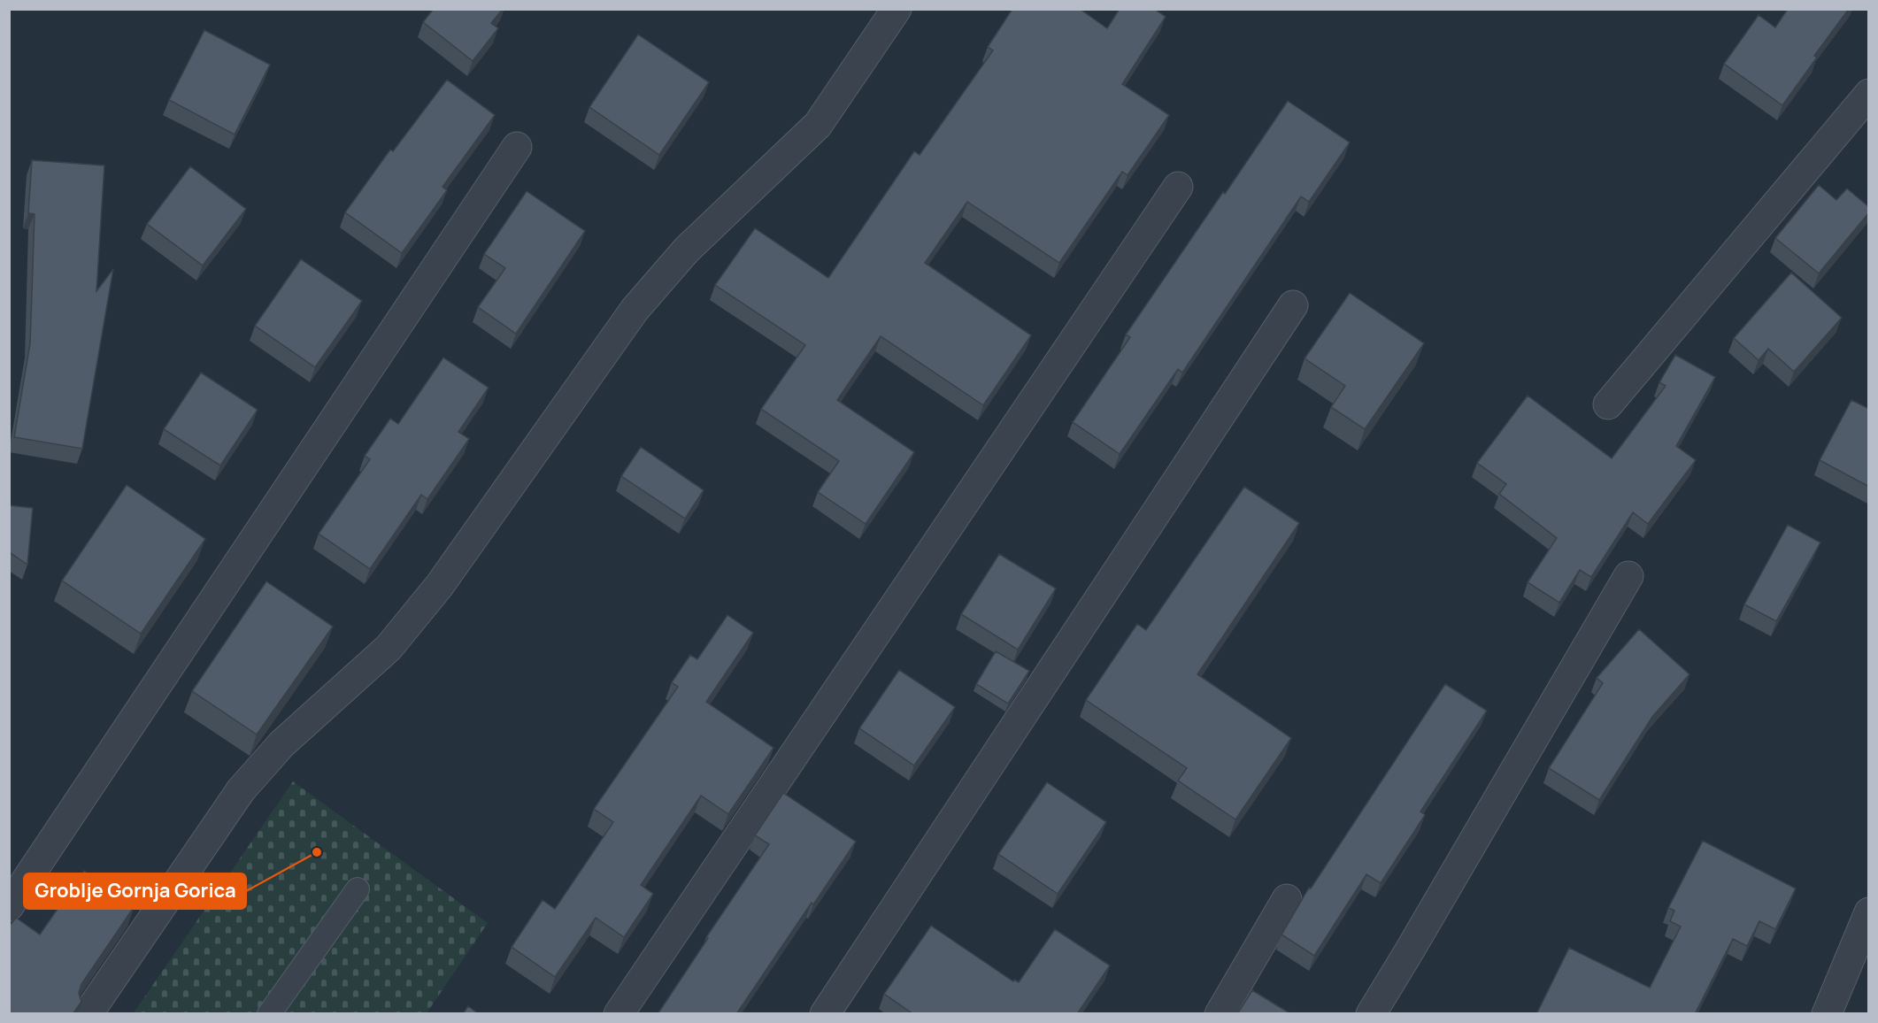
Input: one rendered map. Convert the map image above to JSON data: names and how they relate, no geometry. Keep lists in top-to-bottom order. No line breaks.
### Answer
{"places":["Groblje Gornja Gorica"]}
